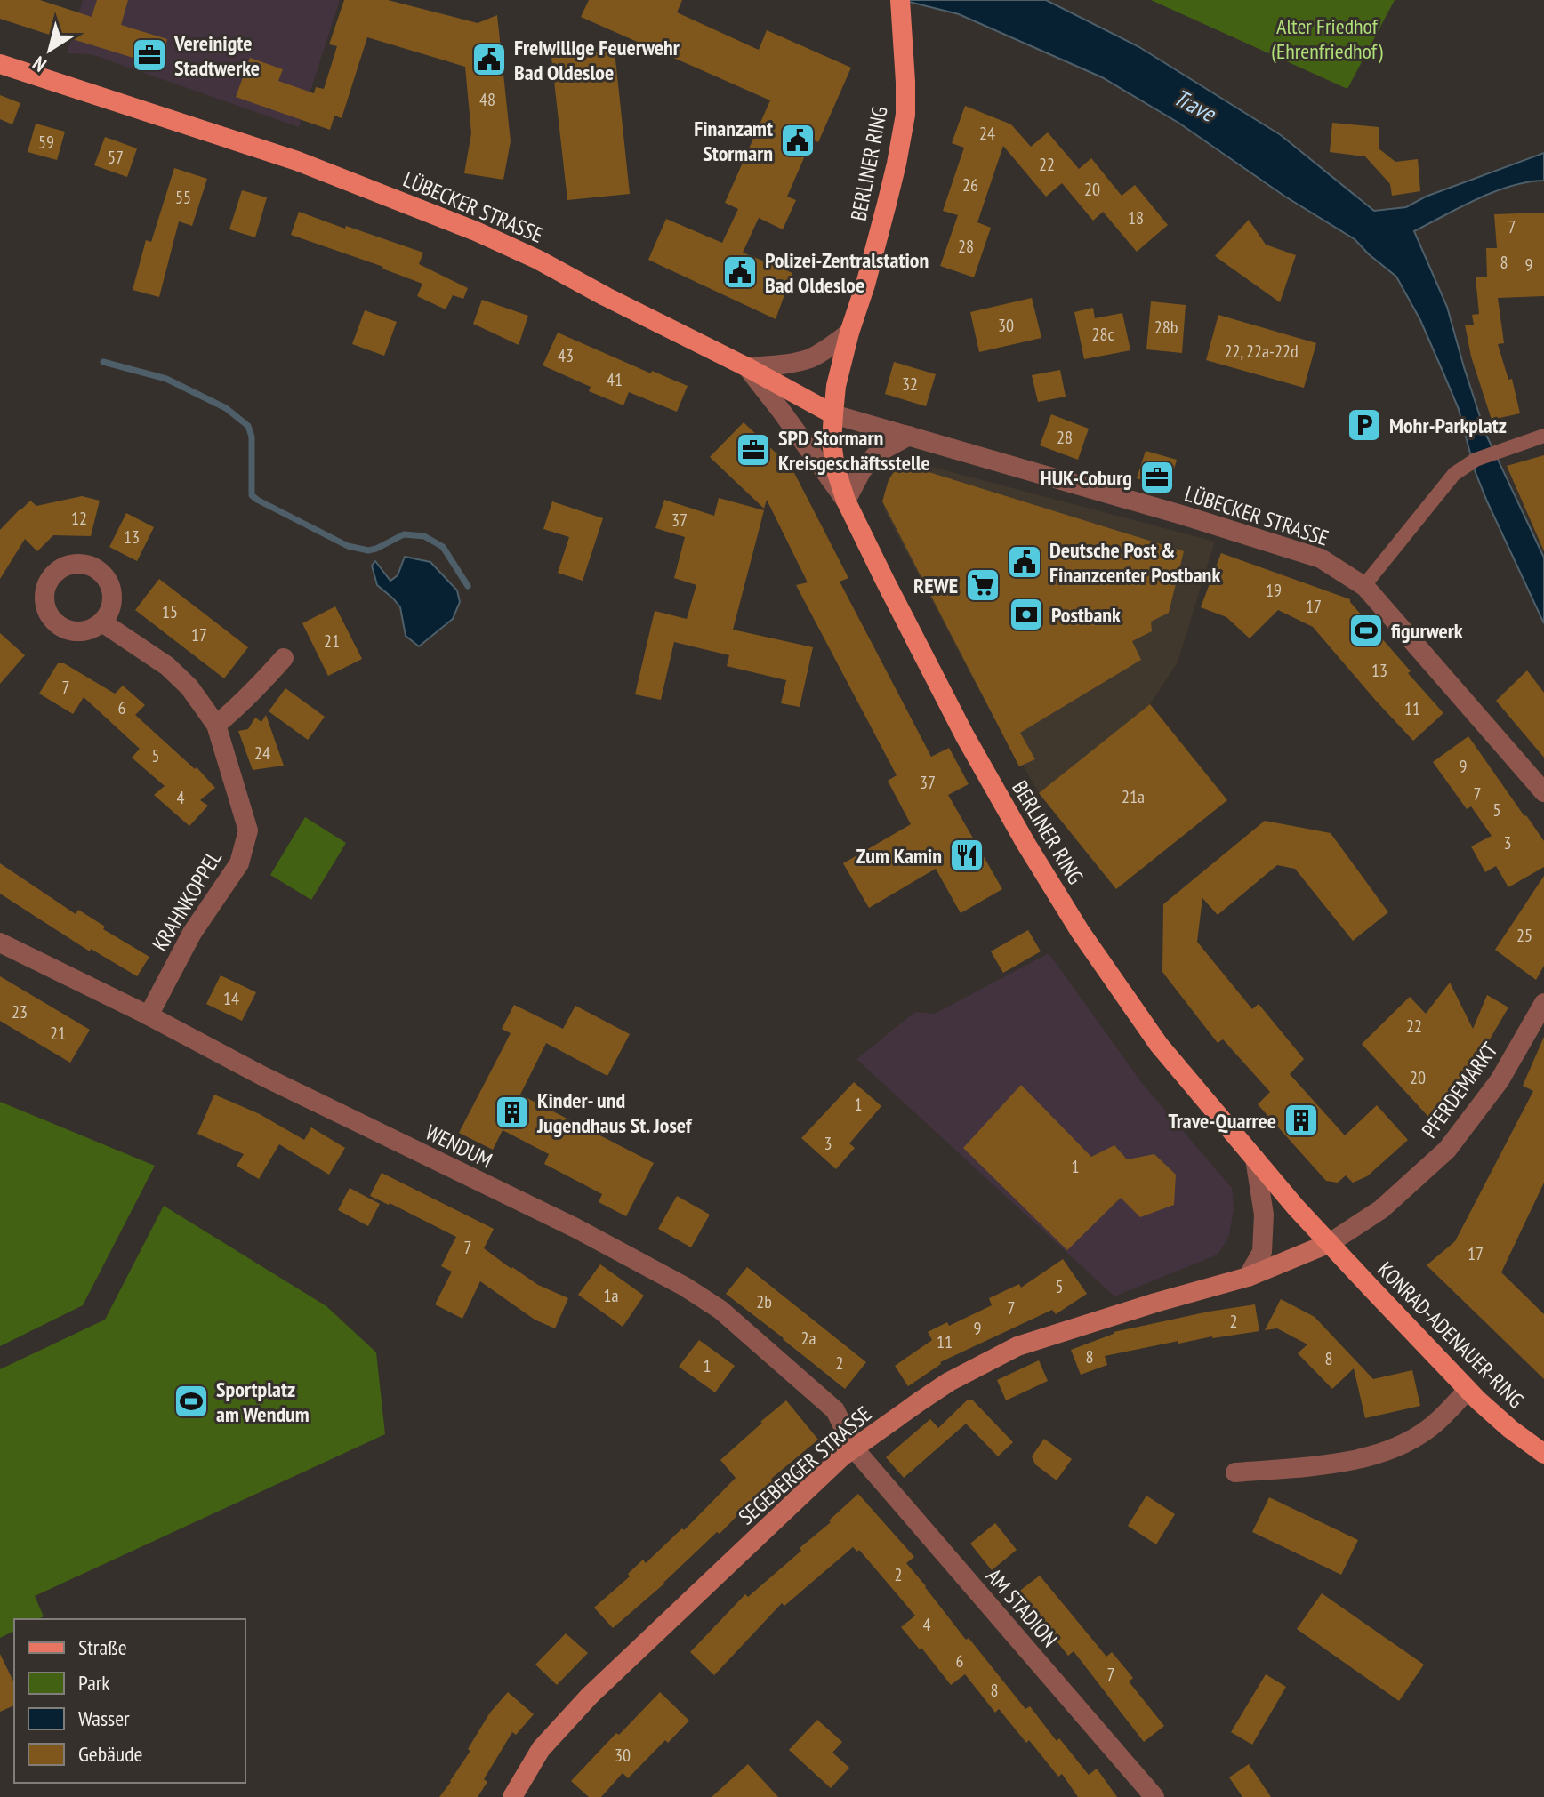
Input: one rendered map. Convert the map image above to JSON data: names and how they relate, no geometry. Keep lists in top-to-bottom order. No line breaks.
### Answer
{"streets":{"main road":["BERLINER RING","LÜBECKER STRASSE","KONRAD-ADENAUER-RING","SEGEBERGER STRASSE"],"street":["KRAHNKOPPEL","PFERDEMARKT","WENDUM","AM STADION"]},"crossings":[["BERLINER RING","LÜBECKER STRASSE"],["BERLINER RING","PFERDEMARKT"],["BERLINER RING","KONRAD-ADENAUER-RING"],["BERLINER RING","SEGEBERGER STRASSE"],["KRAHNKOPPEL","WENDUM"],["PFERDEMARKT","KONRAD-ADENAUER-RING"],["PFERDEMARKT","SEGEBERGER STRASSE"],["WENDUM","SEGEBERGER STRASSE"],["WENDUM","AM STADION"],["KONRAD-ADENAUER-RING","SEGEBERGER STRASSE"],["SEGEBERGER STRASSE","AM STADION"]],"water":["Trave"],"parks":["Alter Friedhof (Ehrenfriedhof)"],"places":{"office":["Vereinigte Stadtwerke","SPD Stormarn Kreisgeschäftsstelle","HUK-Coburg"],"public building":["Freiwillige Feuerwehr Bad Oldesloe","Finanzamt Stormarn","Polizei-Zentralstation Bad Oldesloe","Deutsche Post & Finanzcenter Postbank"],"parking":["Mohr-Parkplatz"],"supermarket":["REWE"],"bank":["Postbank"],"sports":["figurwerk","Sportplatz am Wendum"],"restaurant":["Zum Kamin"],"building":["Kinder- und Jugendhaus St. Josef","Trave-Quarree"]},"house_numbers":["48","24","59","57","22","26","20","55","18","7","28","8","9","30","28b","28c","22, 22a-22d","43","41","32","28","12","37","13","19","17","15","17","21","13","7","6","11","24","5","9","37","7","21a","4","5","3","25","14","23","22","21","20","1","3","1","7","17","5","1a","2b","7","2","9","2a","11","8","8","2","1","2","4","6","7","8","30"],"legend":["Straße","Park","Wasser","Gebäude"],"north":"bottom left"}
